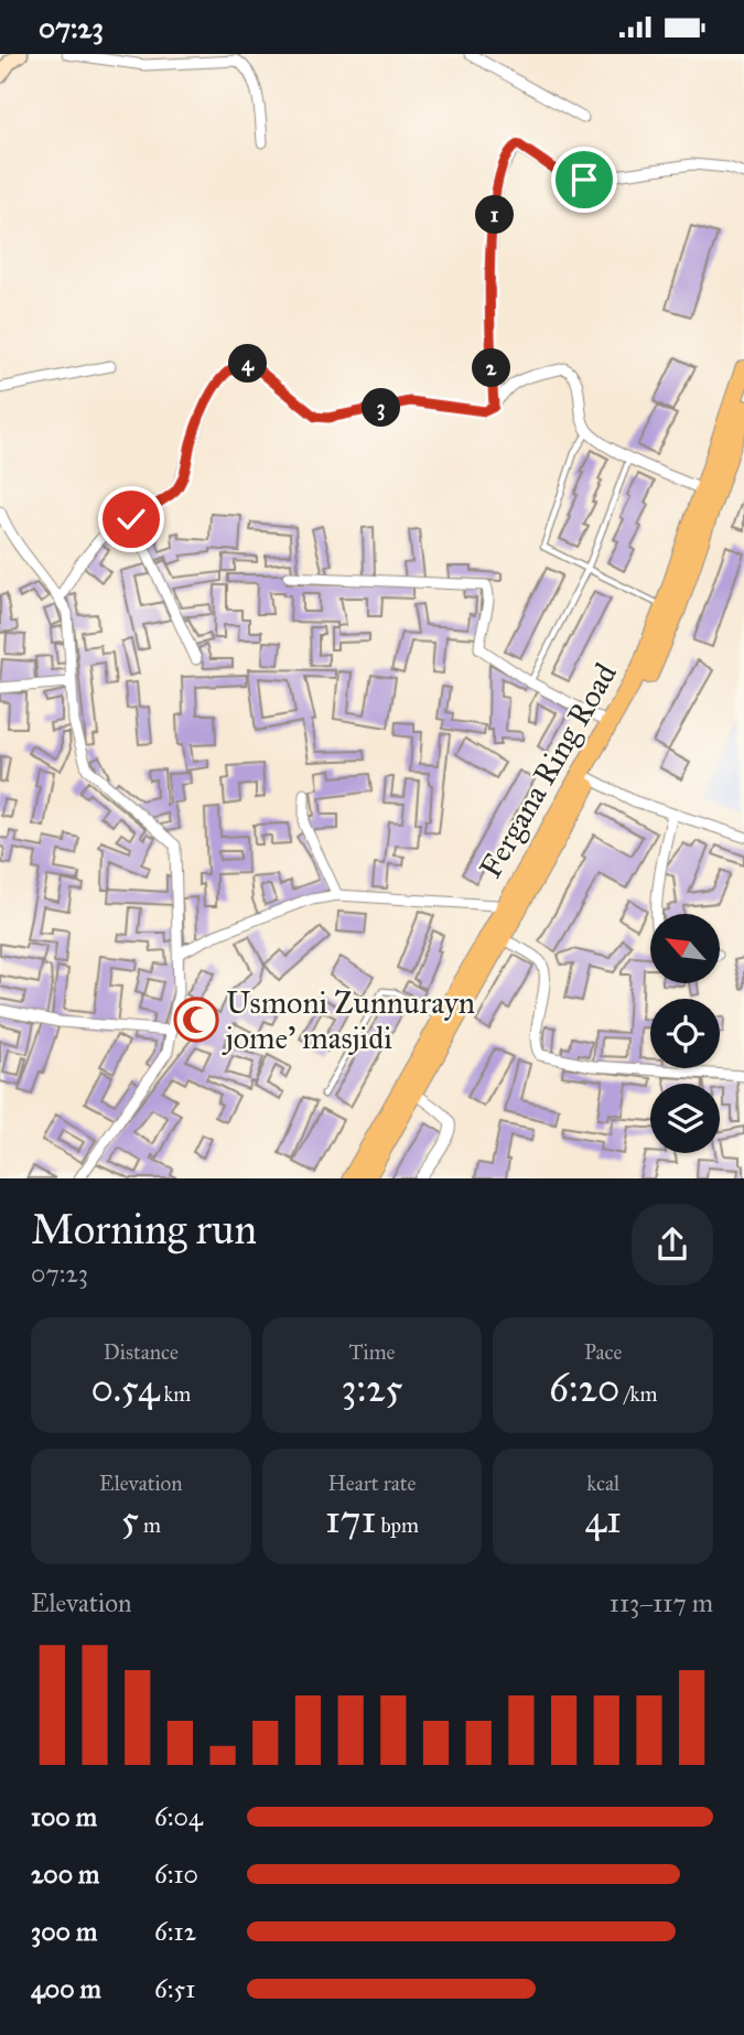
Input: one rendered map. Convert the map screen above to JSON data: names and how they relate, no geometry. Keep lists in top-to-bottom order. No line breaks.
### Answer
{"streets":{"highway":["Fergana Ring Road"]},"places":{"mosque":["Usmoni Zunnurayn jome' masjidi"]},"north":"top left","page":{"status":"07:23","pins":["1","4","2","3"],"heading":["Morning run","07:23"],"stats":[["Distance","0.54 km"],["Time","3:25"],["Pace","6:20 /km"],["Elevation","5 m"],["Heart rate","171 bpm"],["kcal","41"]],"chart":["Elevation","113–117 m"],"list":[{"name":"100 m","note":"6:04"},{"name":"200 m","note":"6:10"},{"name":"300 m","note":"6:12"},{"name":"400 m","note":"6:51"}]}}
